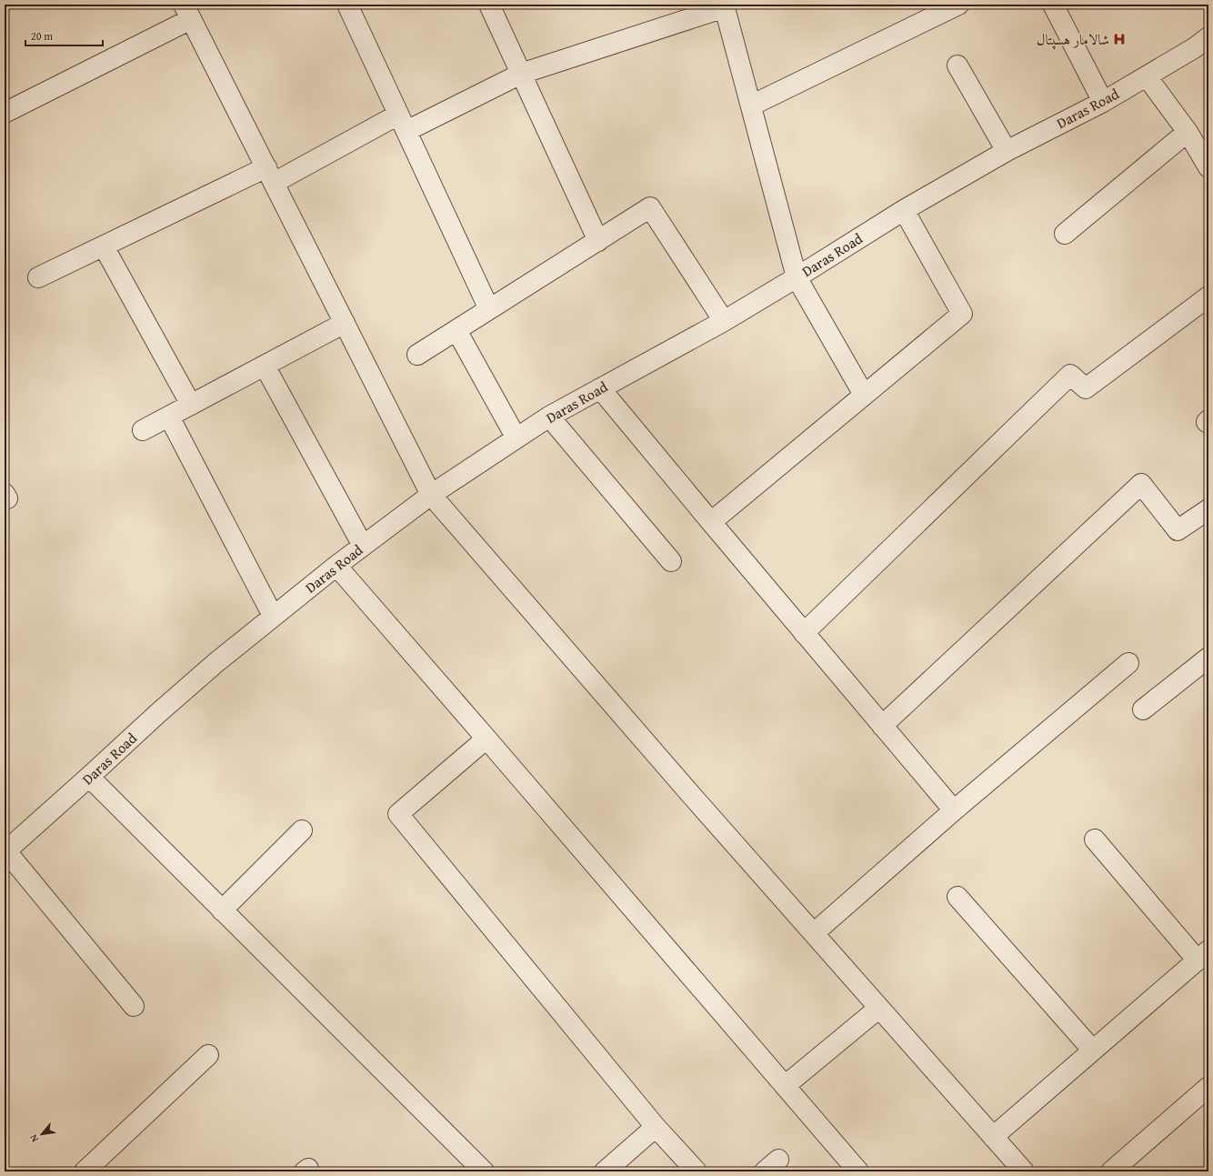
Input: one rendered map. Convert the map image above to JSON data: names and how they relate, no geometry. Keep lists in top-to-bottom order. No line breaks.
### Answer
{"streets":{"street":["Daras Road"]},"places":{"hospital":["شالامار ہسپتال"]},"scale_bar":"20 m","north":"bottom left"}
